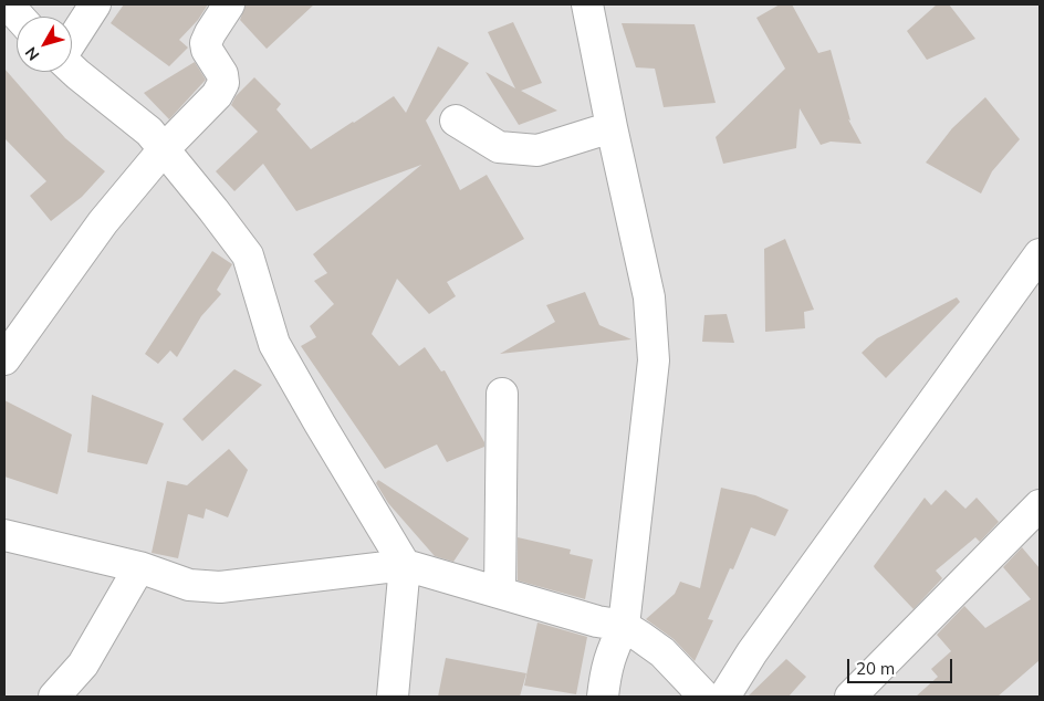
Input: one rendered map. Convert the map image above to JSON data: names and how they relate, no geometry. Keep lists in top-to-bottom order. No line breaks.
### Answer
{"scale_bar":"20 m","north":"bottom left"}
